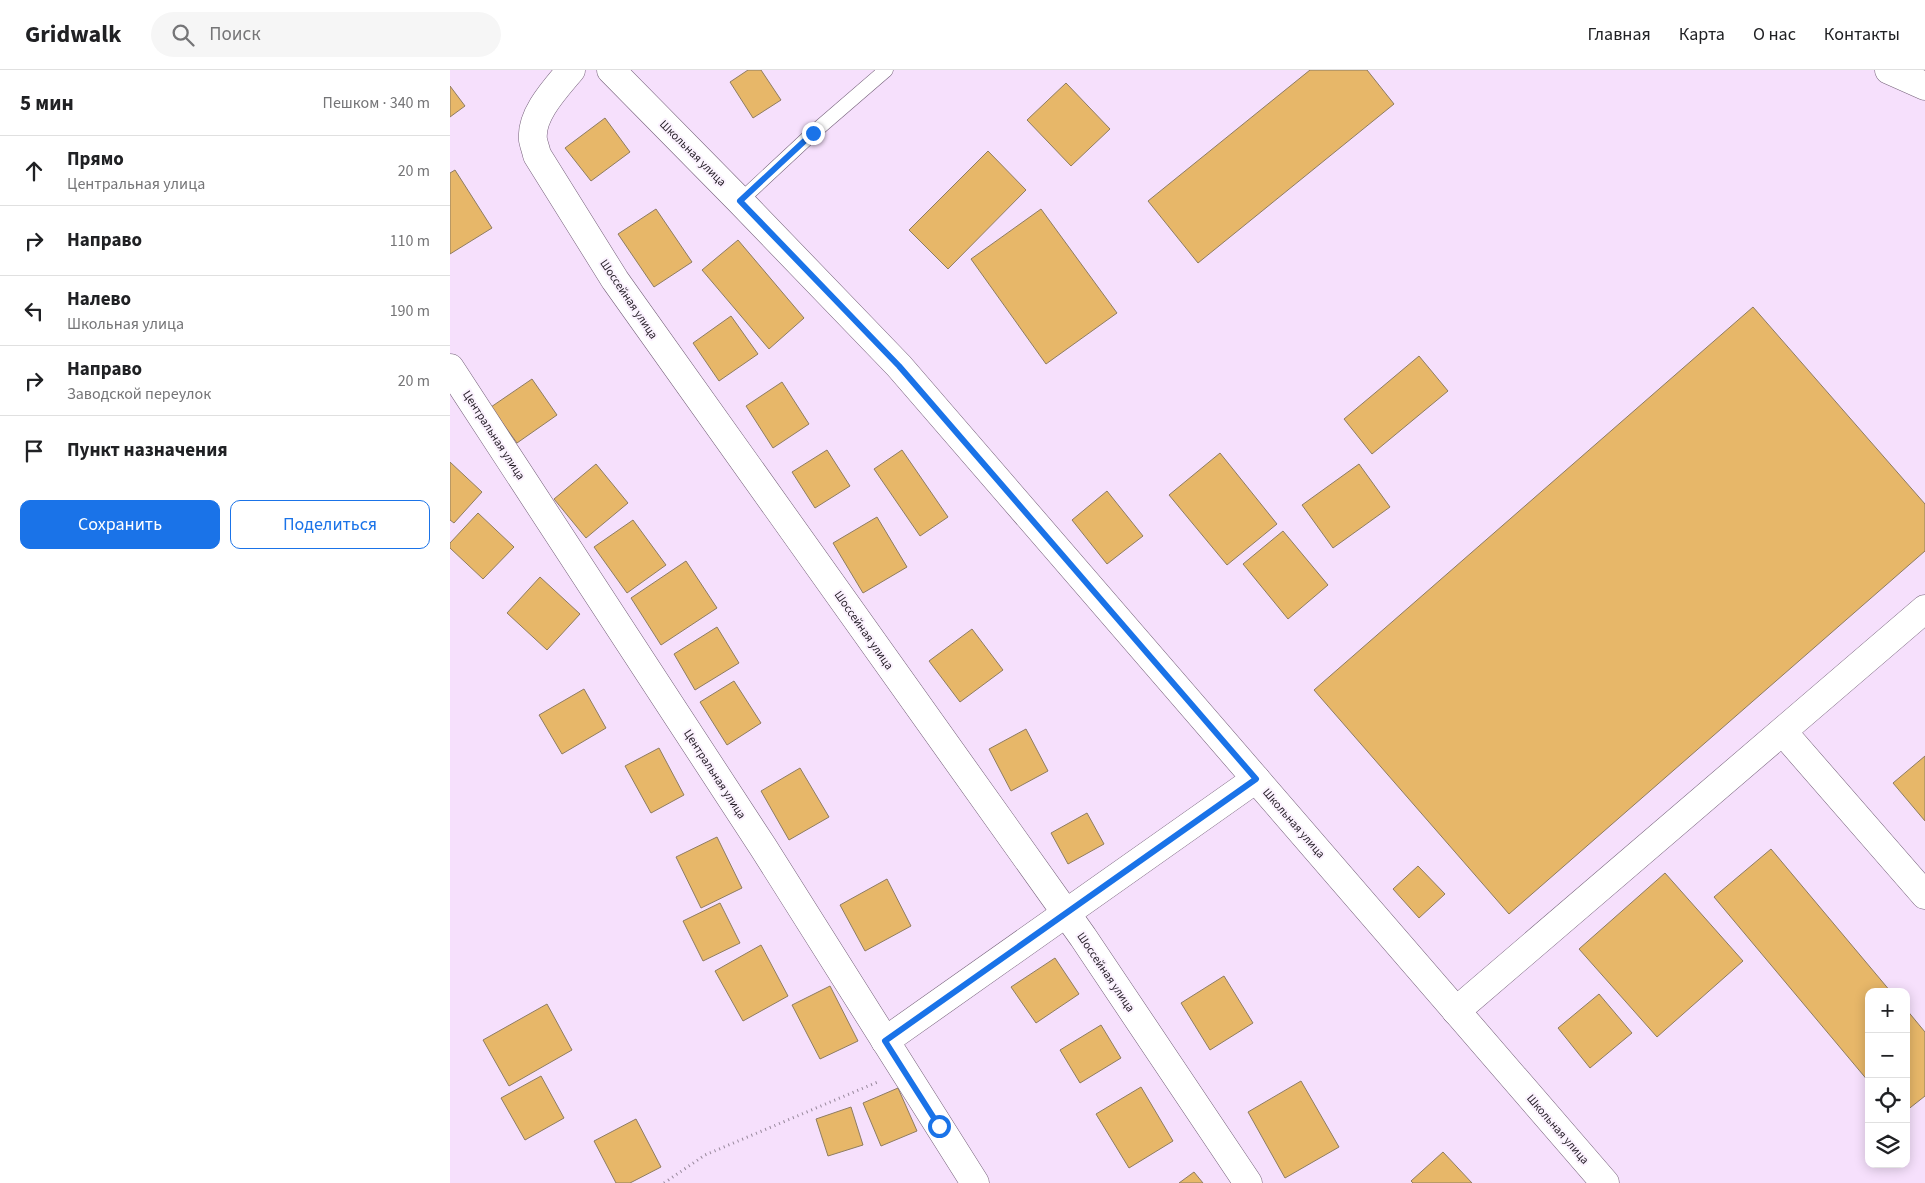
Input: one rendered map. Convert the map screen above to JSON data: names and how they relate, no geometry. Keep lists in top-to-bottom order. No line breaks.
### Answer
{"streets":{"street":["Школьная улица","Шоссейная улица","Центральная улица"]},"page":{"header":"Gridwalk","search":"Поиск","nav":["Главная","Карта","О нас","Контакты"],"heading":["5 мин","Пешком · 340 m"],"list":[["Прямо","Центральная улица","20 m"],["Направо","110 m"],["Налево","Школьная улица","190 m"],["Направо","Заводской переулок","20 m"],"Пункт назначения"],"buttons":["Сохранить","Поделиться"],"map_buttons":["+","−"]}}
